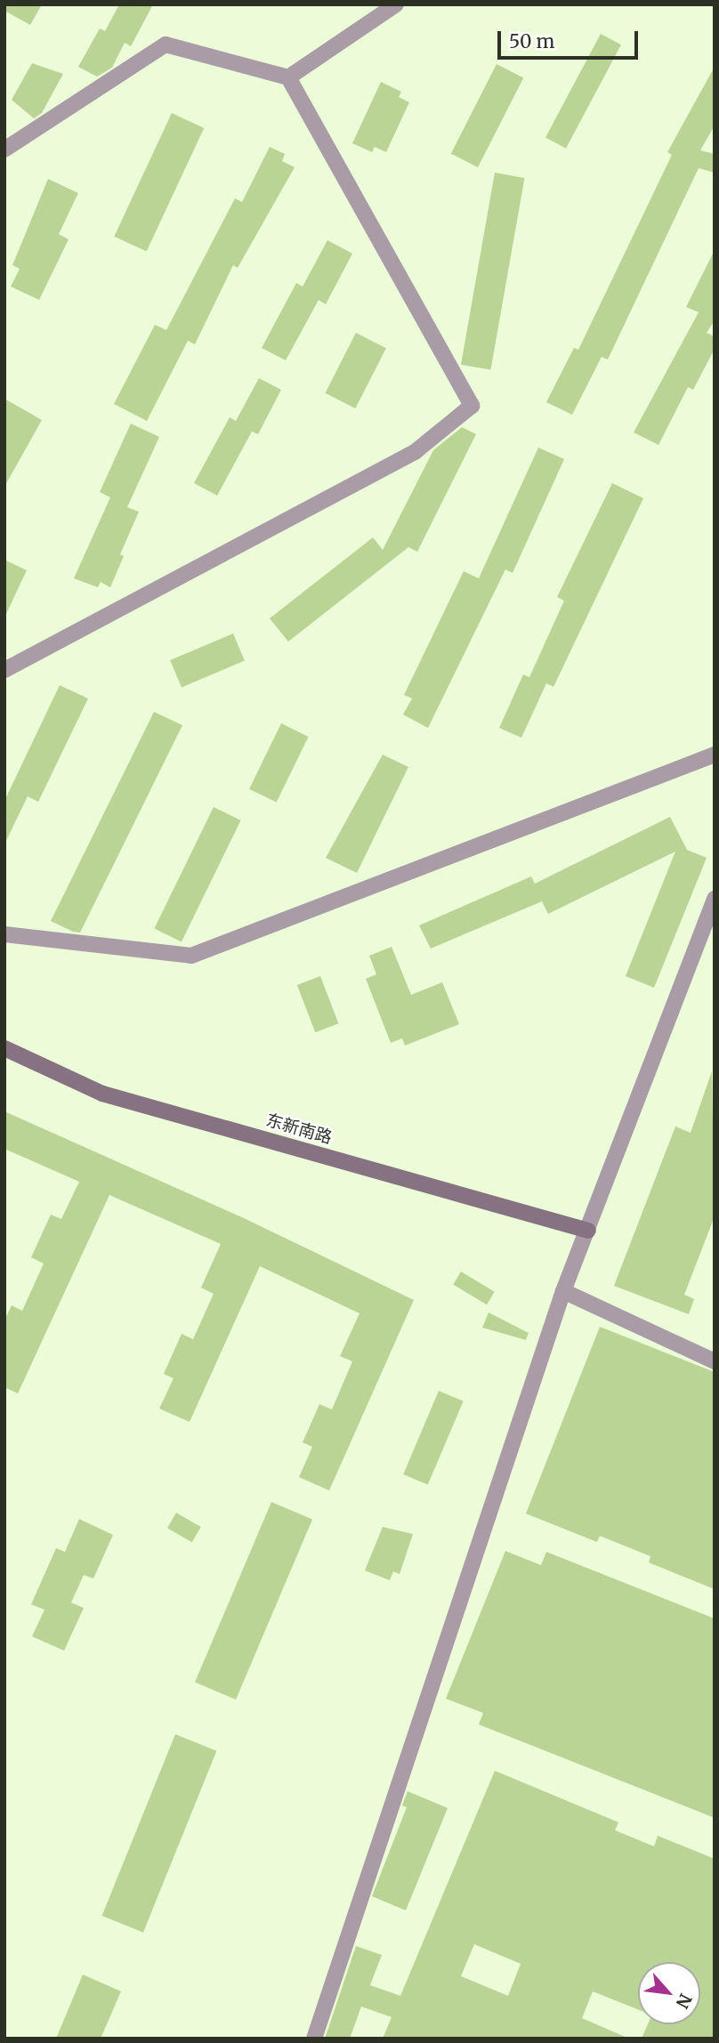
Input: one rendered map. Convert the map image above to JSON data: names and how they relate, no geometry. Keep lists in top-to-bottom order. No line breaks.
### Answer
{"streets":{"main road":["东新南路"]},"scale_bar":"50 m","north":"bottom right"}
